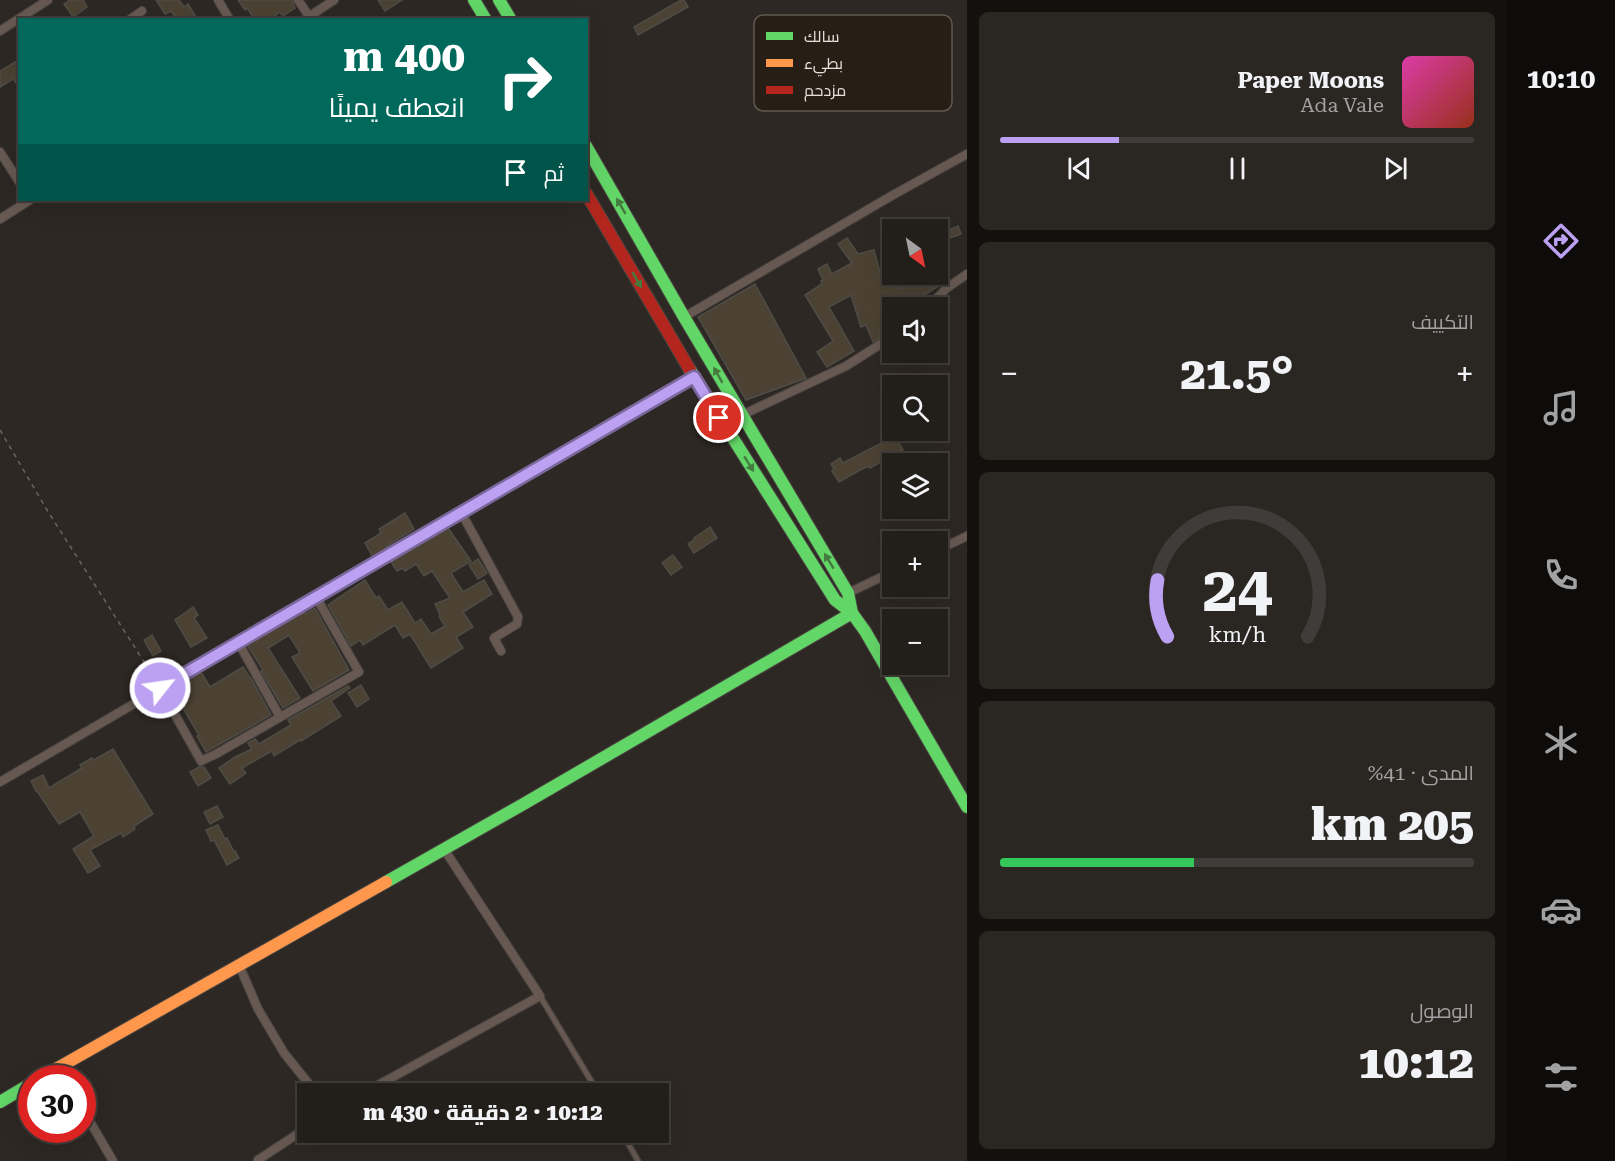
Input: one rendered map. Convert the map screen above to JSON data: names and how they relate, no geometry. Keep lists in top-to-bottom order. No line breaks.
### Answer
{"legend":["سالك","بطيء","مزدحم"],"north":"bottom right","page":{"tabs":"10:10","turn":["400 m","انعطف يمينًا"],"song":["Paper Moons","Ada Vale"],"then":"ثم","map_buttons":["+","−"],"tile":["التكييف",["المدى · 41%","205 km"],["الوصول","10:12"]],"heat":["−","21.5°","+"],"limit":"30","trip":"10:12 · 2 دقيقة · 430 m","gauge":["24","km/h"]}}
